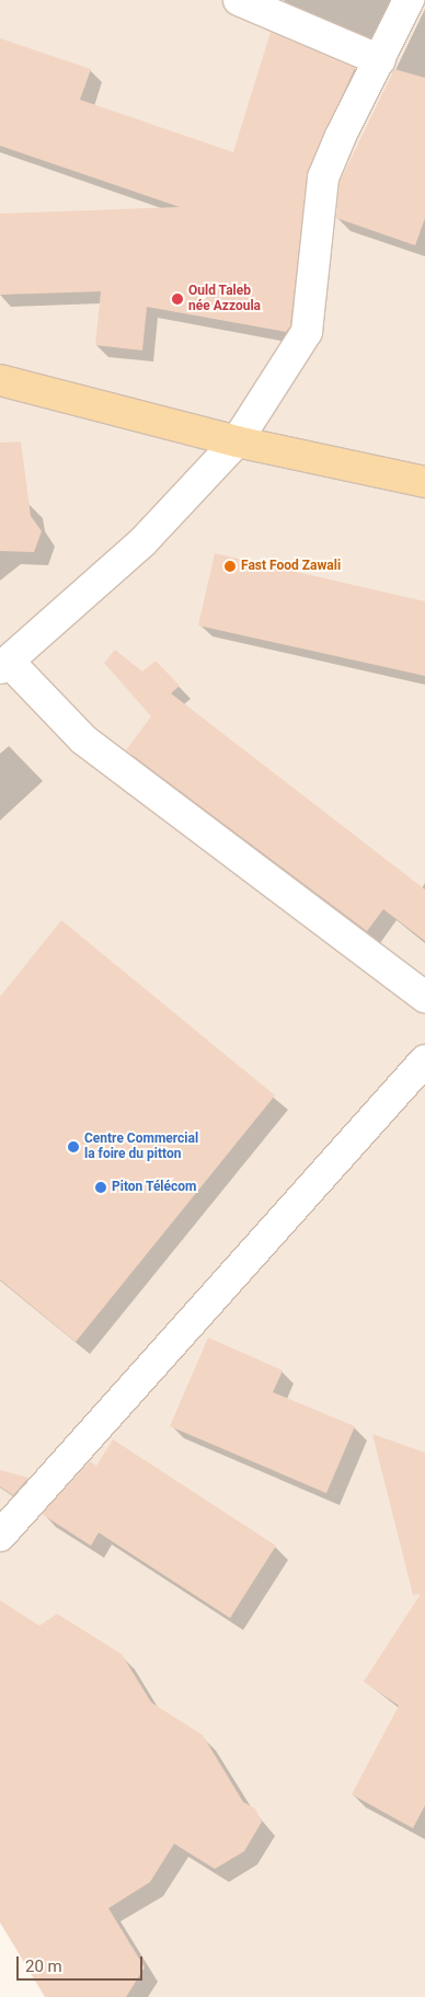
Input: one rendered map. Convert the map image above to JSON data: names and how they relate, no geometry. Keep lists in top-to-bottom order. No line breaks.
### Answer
{"places":["Ould Taleb née Azzoula","Fast Food Zawali","Centre Commercial la foire du pitton","Piton Télécom"],"scale_bar":"20 m"}
